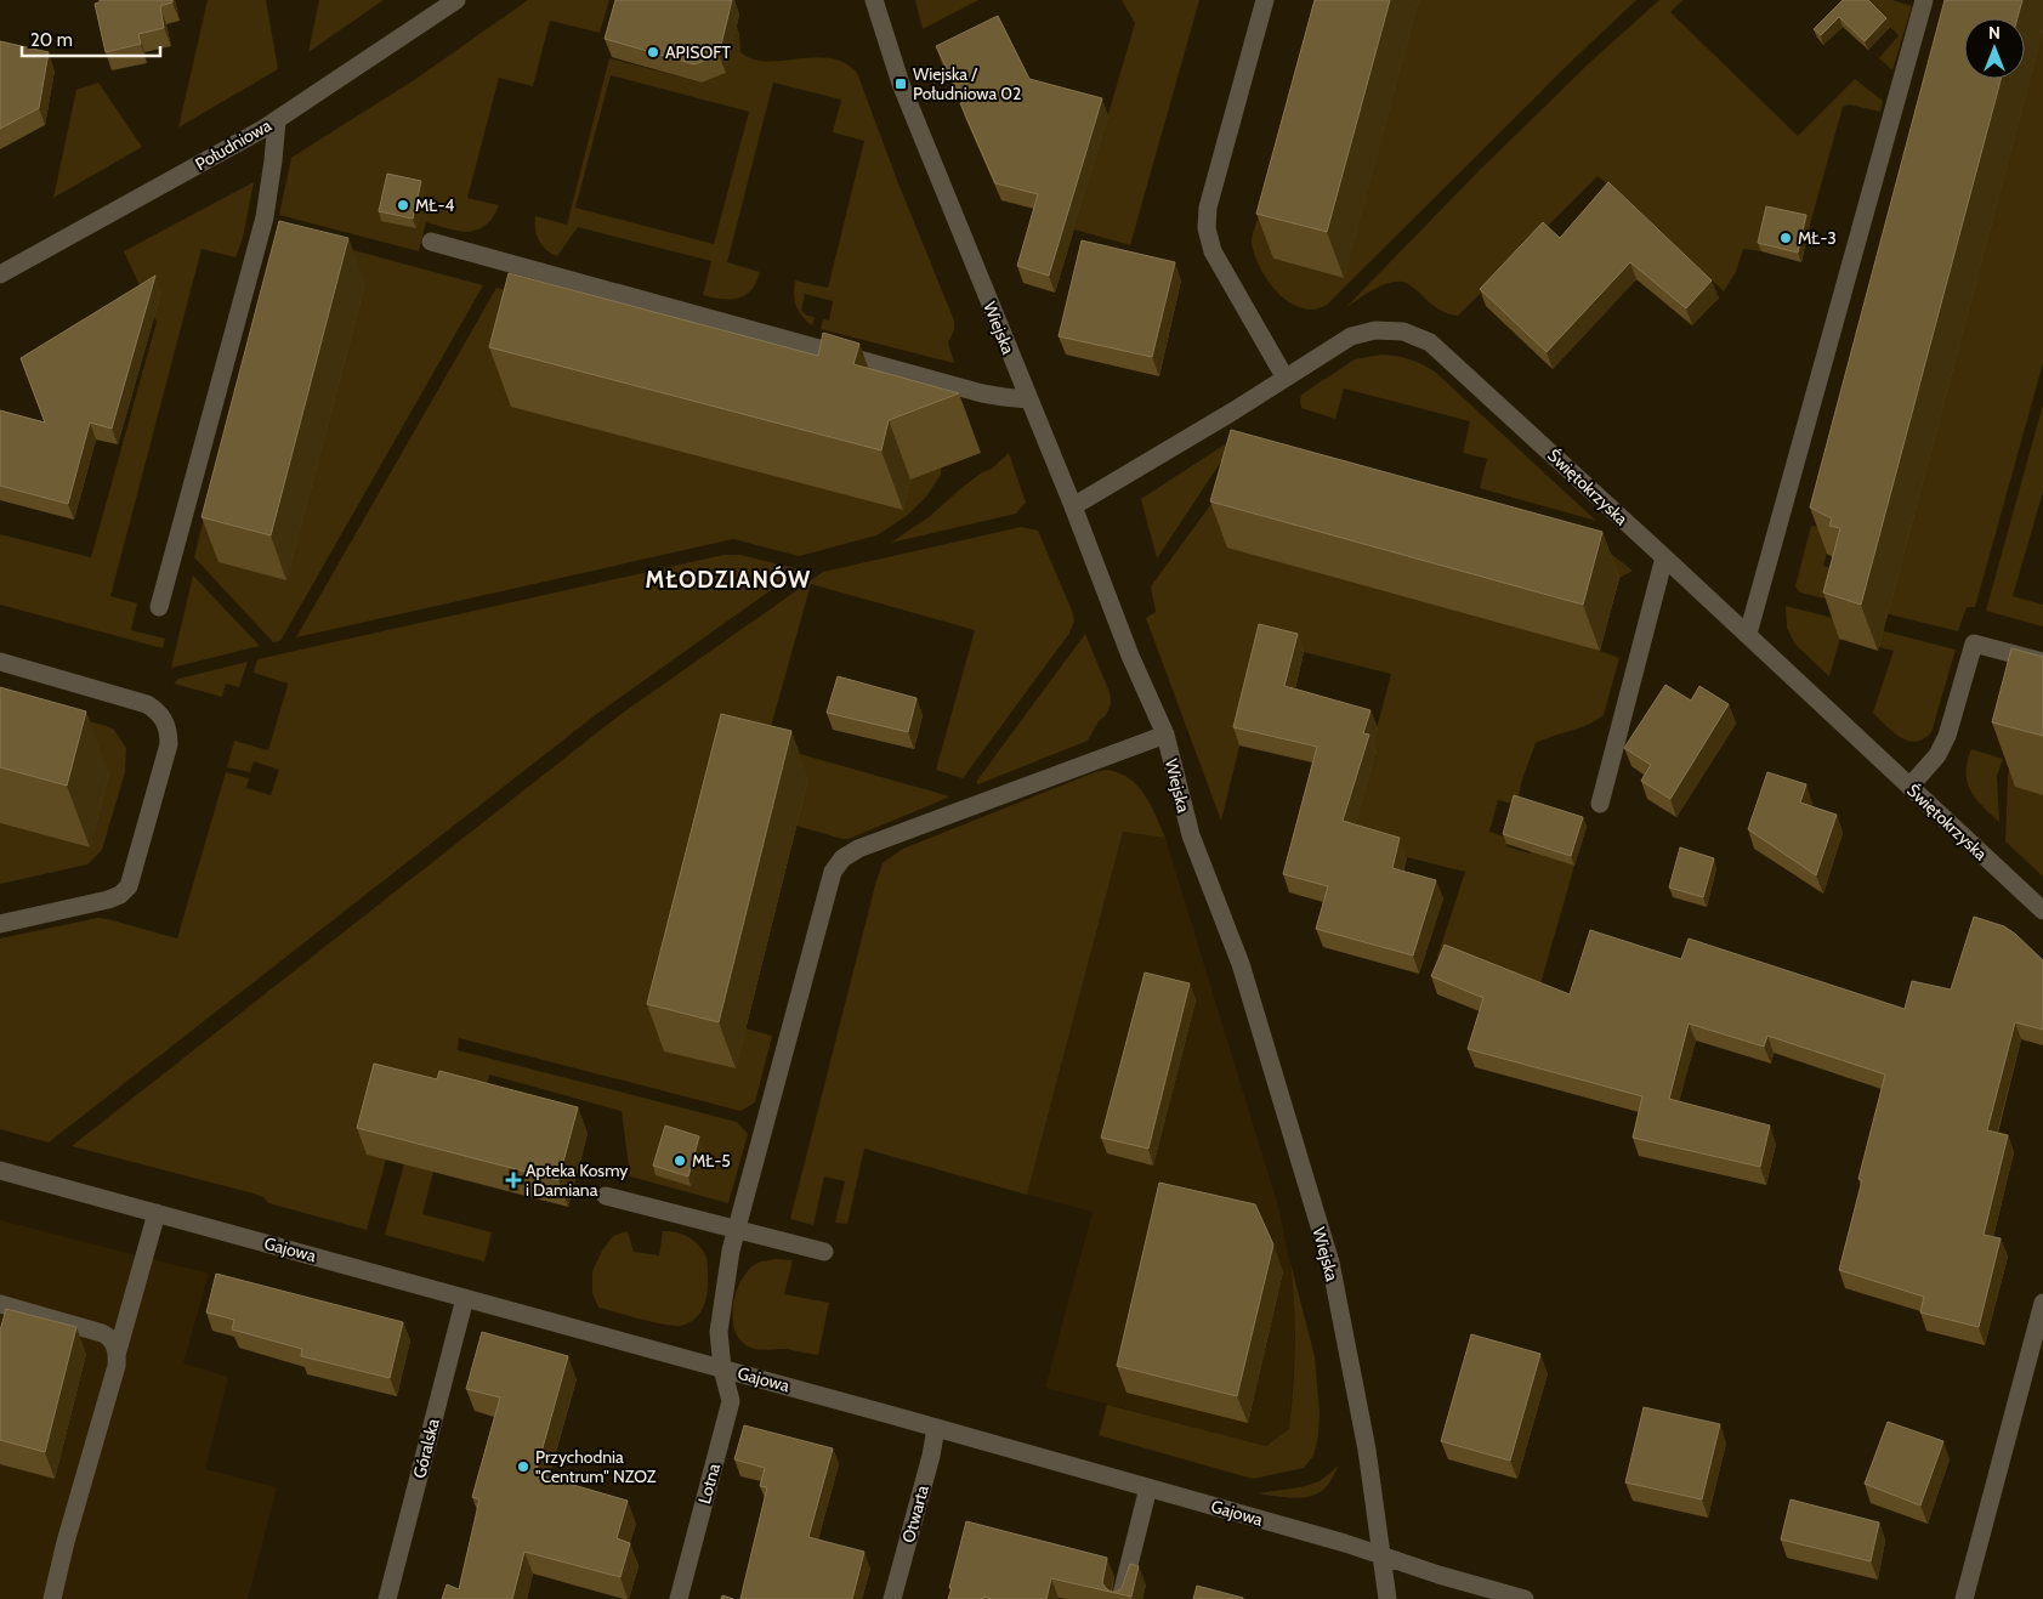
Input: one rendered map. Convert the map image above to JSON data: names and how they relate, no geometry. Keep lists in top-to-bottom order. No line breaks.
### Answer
{"streets":{"street":["Południowa","Wiejska","Świętokrzyska","Gajowa","Góralska","Lotna","Otwarta"]},"crossings":[["Wiejska","Świętokrzyska"],["Wiejska","Gajowa"],["Wiejska","Lotna"],["Gajowa","Góralska"],["Gajowa","Lotna"],["Gajowa","Otwarta"]],"districts":["MŁODZIANÓW"],"places":{"other":["APISOFT","MŁ-4","MŁ-3","MŁ-5","Przychodnia \"Centrum\" NZOZ"],"transit":["Wiejska / Południowa 02"],"health":["Apteka Kosmy i Damiana"]},"scale_bar":"20 m","north":"top"}
